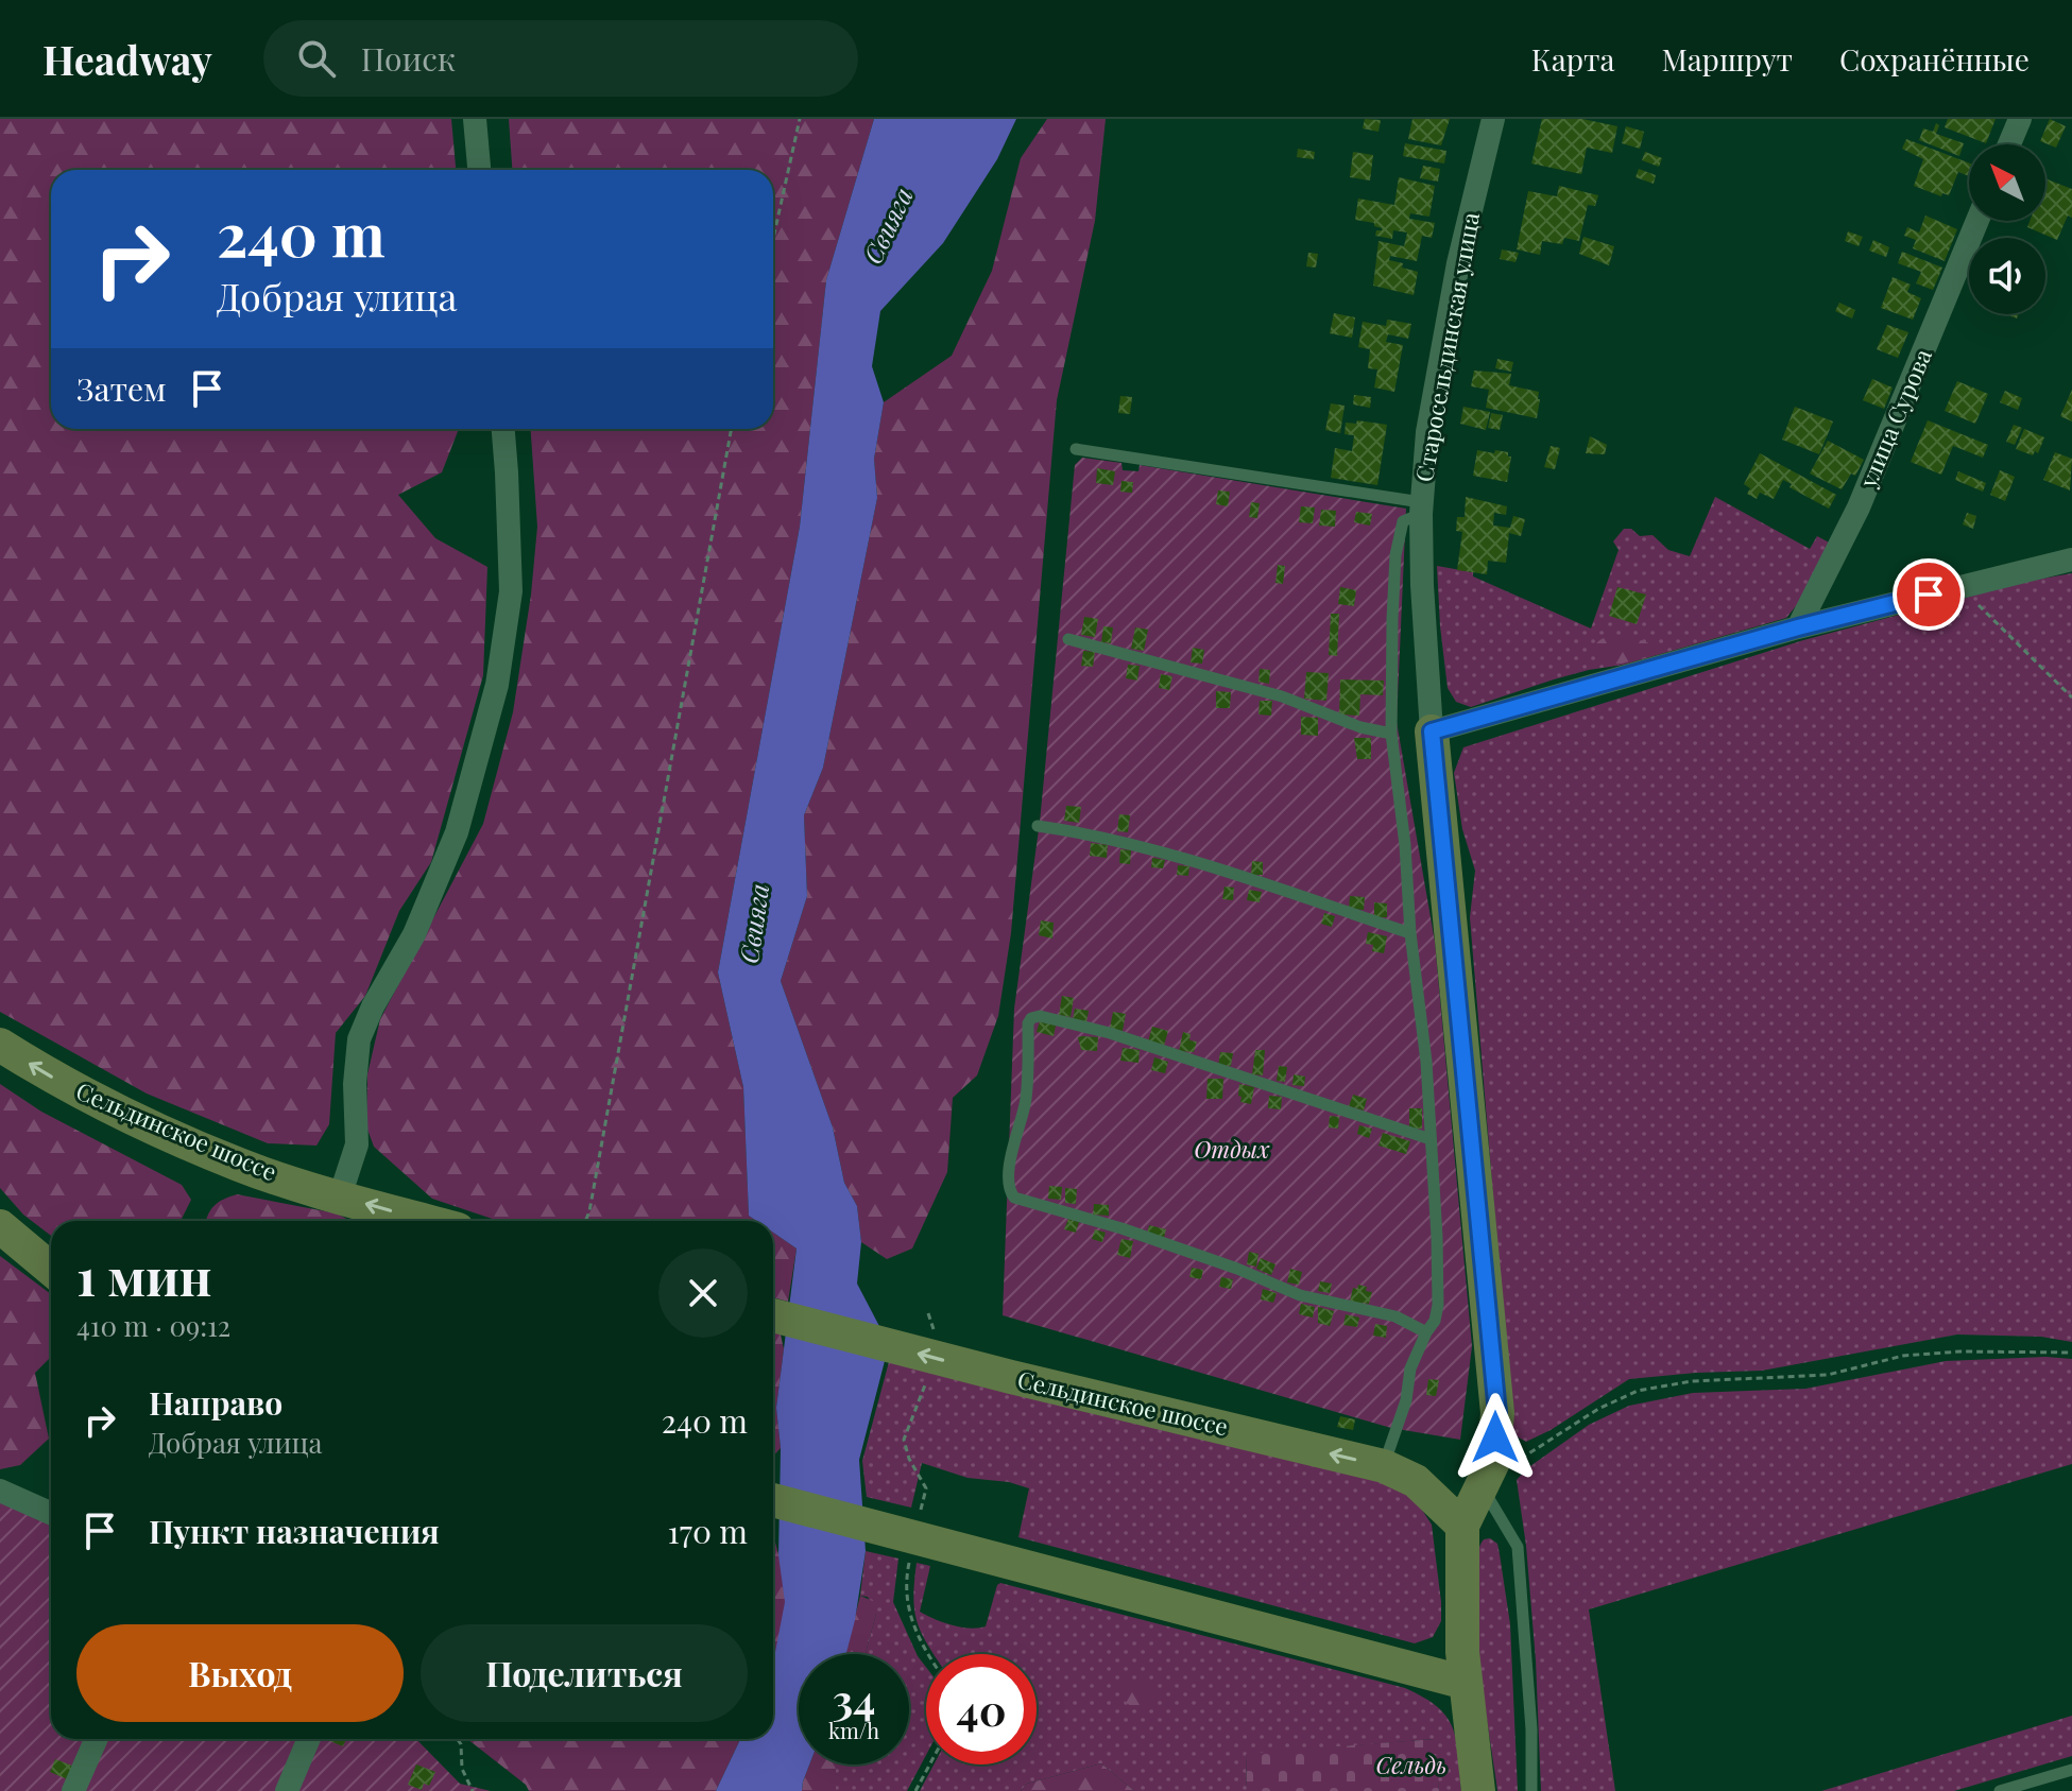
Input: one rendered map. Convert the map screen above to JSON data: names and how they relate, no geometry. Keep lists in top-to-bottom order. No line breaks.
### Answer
{"streets":{"main road":["Сельдинское шоссе"],"street":["Старосельдинская улица","улица Сурова"]},"water":["Свияга"],"parks":["Отдых","Сельдь"],"north":"top left","page":{"header":"Headway","search":"Поиск","nav":["Карта","Маршрут","Сохранённые"],"turn":["240 m","Добрая улица"],"then":"Затем","heading":["1 мин","410 m · 09:12"],"list":[{"name":"Направо","note":"Добрая улица","value":"240 m"},{"name":"Пункт назначения","value":"170 m"}],"buttons":["Выход","Поделиться"],"speed":"34 km/h","limit":"40"}}
